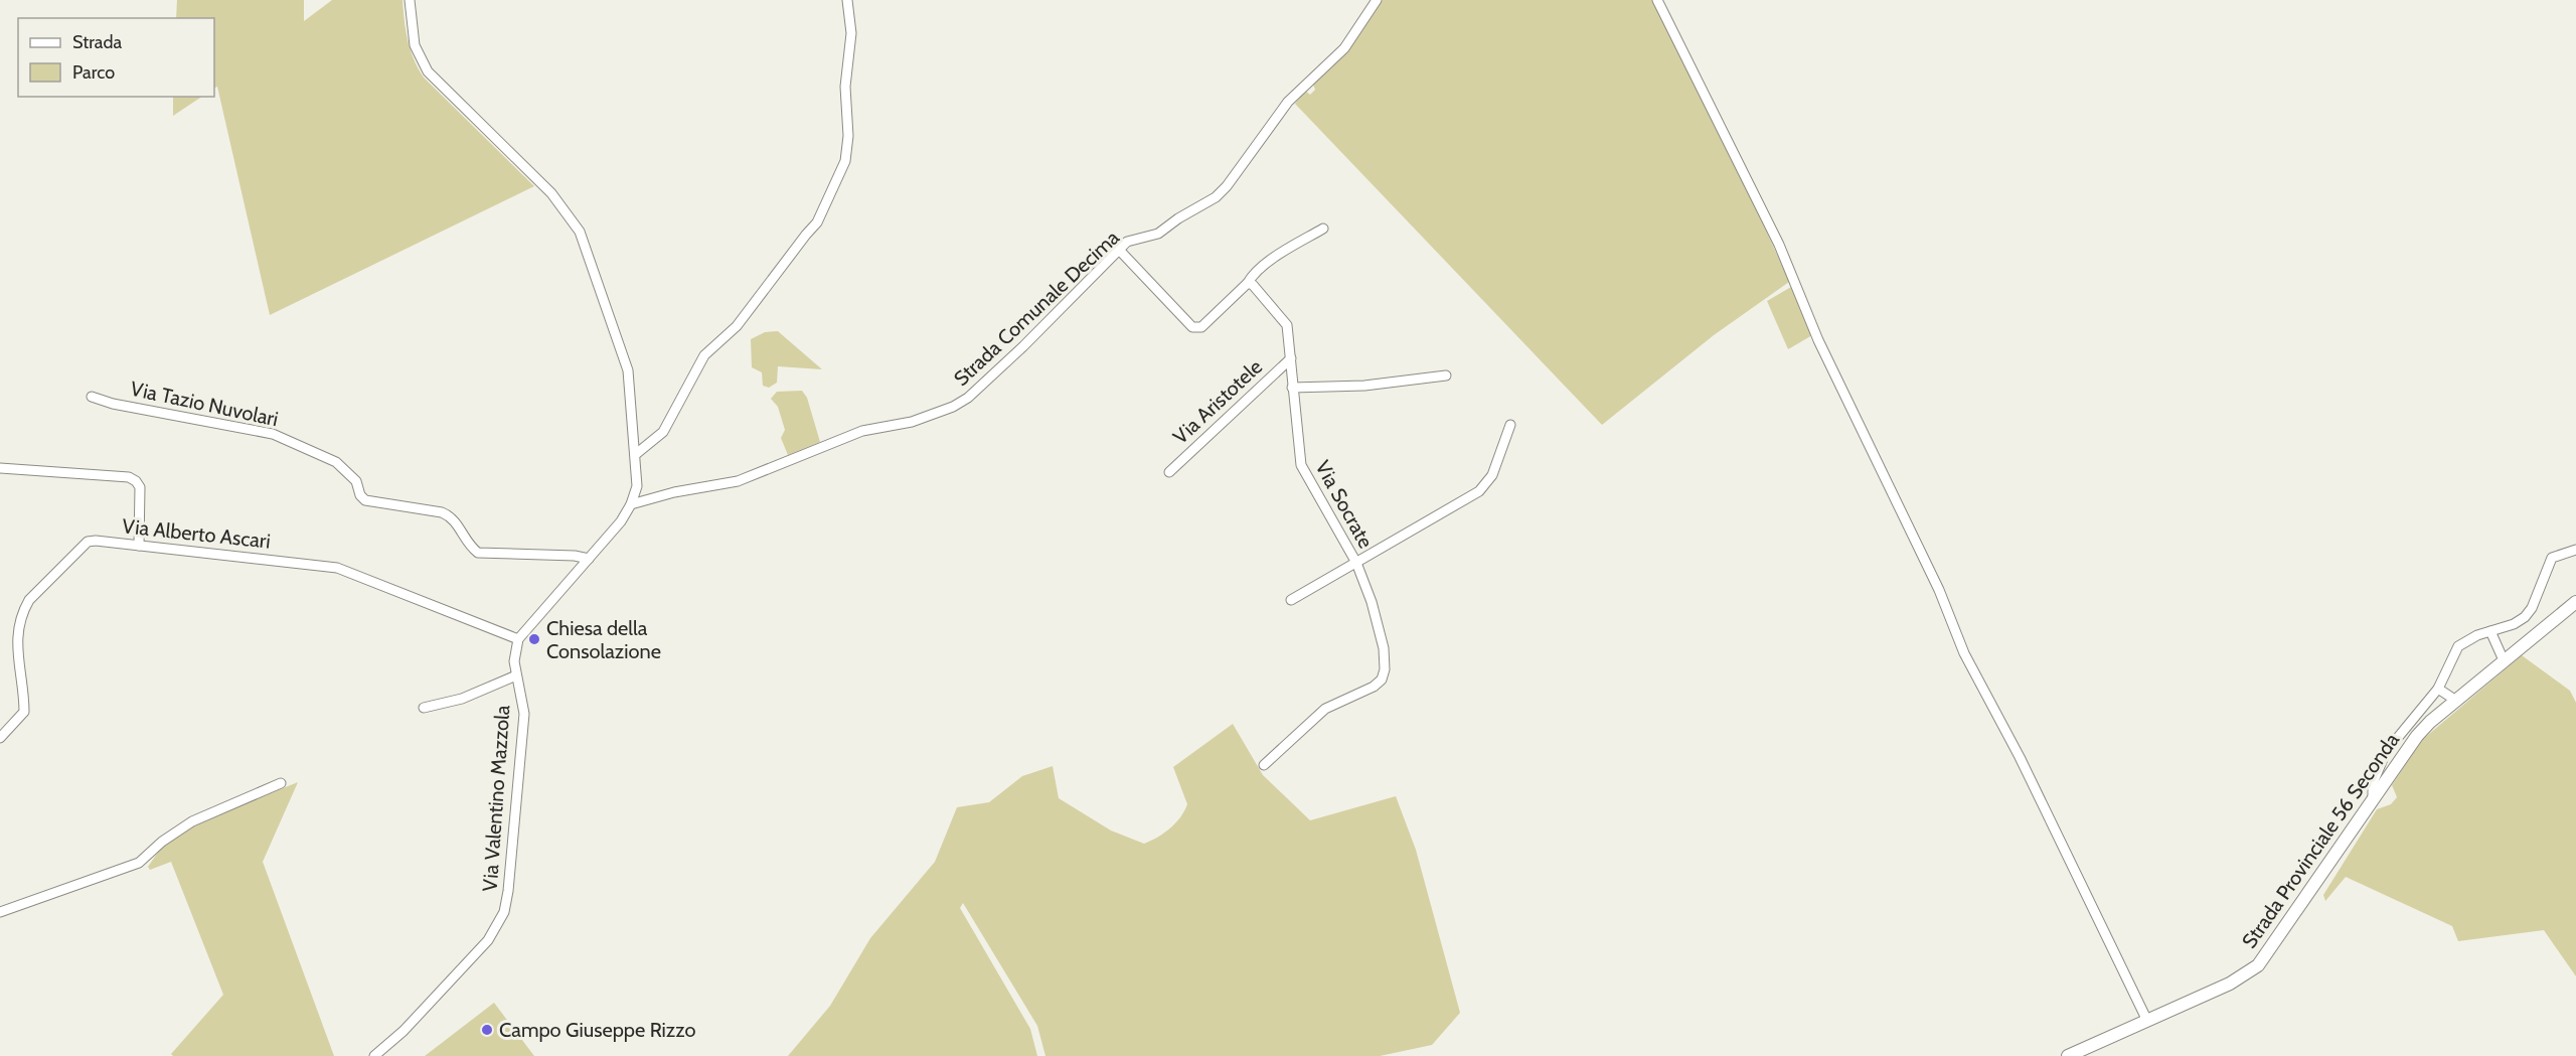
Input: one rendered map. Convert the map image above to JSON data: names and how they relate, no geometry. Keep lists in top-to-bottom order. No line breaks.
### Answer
{"streets":{"street":["Strada Comunale Decima","Via Aristotele","Via Tazio Nuvolari","Via Socrate","Via Alberto Ascari","Via Valentino Mazzola","Strada Provinciale 56 Seconda"]},"crossings":[["Via Aristotele","Via Socrate"],["Via Alberto Ascari","Via Valentino Mazzola"]],"places":["Chiesa della Consolazione","Campo Giuseppe Rizzo"],"legend":["Strada","Parco"]}
